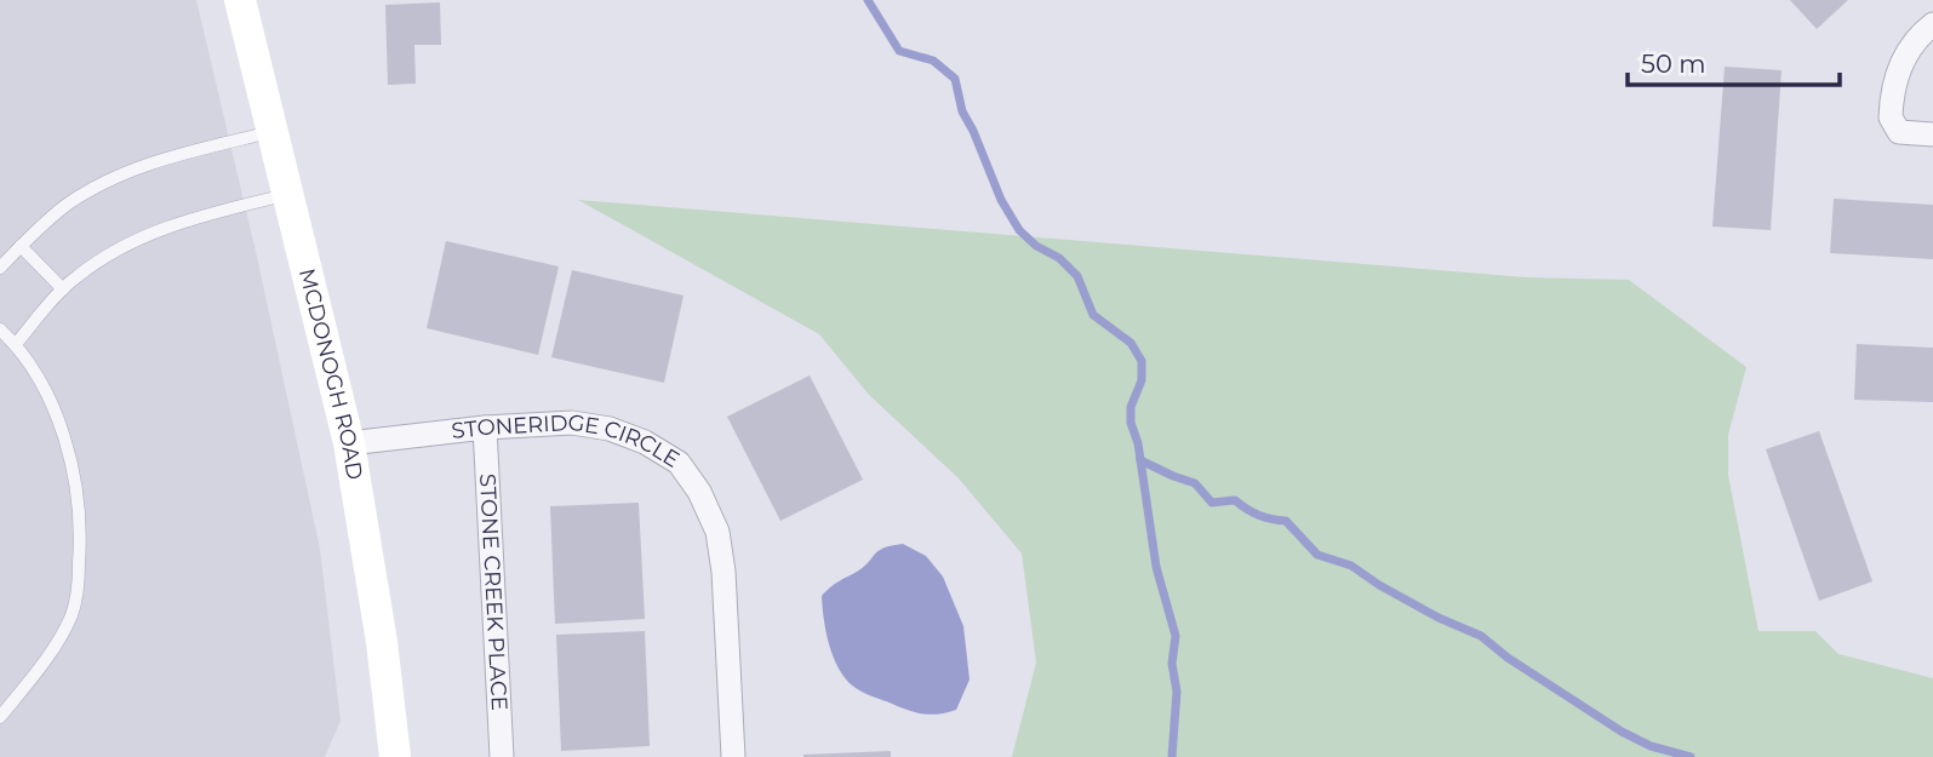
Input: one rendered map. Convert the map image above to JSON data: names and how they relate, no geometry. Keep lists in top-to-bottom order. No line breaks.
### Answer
{"streets":{"main road":["MCDONOGH ROAD"],"street":["STONERIDGE CIRCLE","STONE CREEK PLACE"]},"crossings":[["MCDONOGH ROAD","STONERIDGE CIRCLE"],["STONERIDGE CIRCLE","STONE CREEK PLACE"]],"scale_bar":"50 m"}
